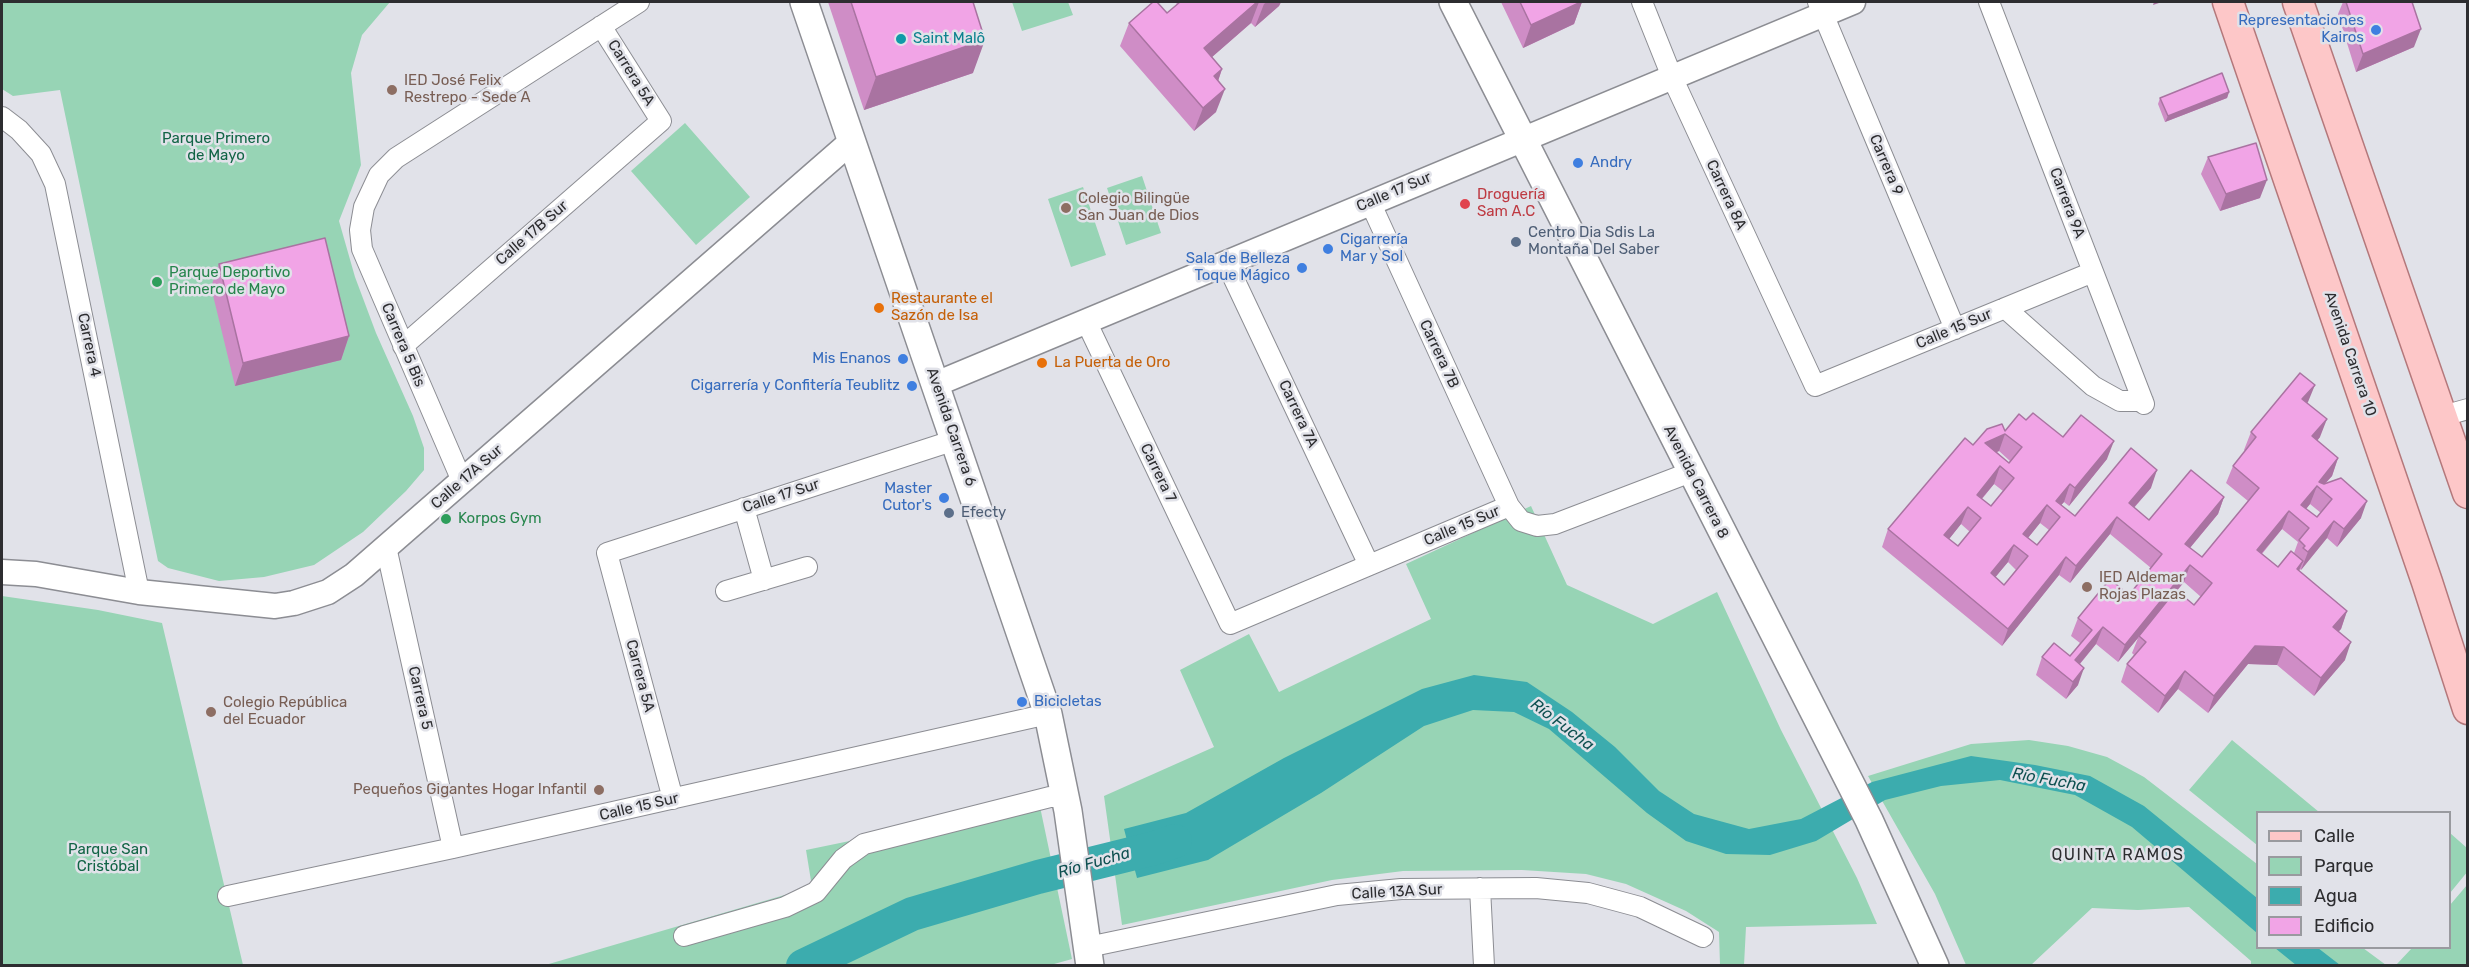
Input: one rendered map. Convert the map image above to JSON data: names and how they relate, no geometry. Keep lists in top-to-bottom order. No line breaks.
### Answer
{"streets":{"main road":["Avenida Carrera 10","Avenida Carrera 6","Avenida Carrera 8"],"street":["Carrera 5A","Carrera 9","Calle 17 Sur","Carrera 8A","Carrera 9A","Calle 17B Sur","Calle 15 Sur","Carrera 4","Carrera 5 Bis","Carrera 7B","Carrera 7A","Carrera 7","Calle 17A Sur","Carrera 5","Calle 13A Sur"]},"crossings":[["Carrera 5A","Calle 17 Sur"],["Carrera 5A","Calle 17B Sur"],["Carrera 5A","Calle 15 Sur"],["Carrera 5A","Carrera 5 Bis"],["Carrera 9","Calle 17 Sur"],["Carrera 9","Calle 15 Sur"],["Calle 17 Sur","Carrera 8A"],["Calle 17 Sur","Carrera 7B"],["Calle 17 Sur","Carrera 7A"],["Calle 17 Sur","Avenida Carrera 6"],["Calle 17 Sur","Carrera 7"],["Calle 17 Sur","Avenida Carrera 8"],["Carrera 8A","Calle 15 Sur"],["Carrera 9A","Calle 15 Sur"],["Calle 17B Sur","Carrera 5 Bis"],["Calle 15 Sur","Carrera 7B"],["Calle 15 Sur","Carrera 7A"],["Calle 15 Sur","Avenida Carrera 6"],["Calle 15 Sur","Carrera 7"],["Calle 15 Sur","Avenida Carrera 8"],["Calle 15 Sur","Carrera 5"],["Carrera 4","Calle 17A Sur"],["Carrera 5 Bis","Calle 17A Sur"],["Avenida Carrera 6","Calle 17A Sur"],["Avenida Carrera 6","Calle 13A Sur"],["Calle 17A Sur","Carrera 5"]],"districts":["QUINTA RAMOS"],"water":["Río Fucha"],"parks":["Parque Primero de Mayo","Parque San Cristóbal"],"places":["Representaciones Kairos","Saint Malô","IED José Felix Restrepo - Sede A","Andry","Droguería Sam A.C","Colegio Bilingüe San Juan de Dios","Centro Dia Sdis La Montaña Del Saber","Cigarrería Mar y Sol","Sala de Belleza Toque Mágico","Parque Deportivo Primero de Mayo","Restaurante el Sazón de Isa","Mis Enanos","La Puerta de Oro","Cigarrería y Confitería Teublitz","Master Cutor's","Efecty","Korpos Gym","IED Aldemar Rojas Plazas","Bicicletas","Colegio República del Ecuador","Pequeños Gigantes Hogar Infantil"],"legend":["Calle","Parque","Agua","Edificio"]}
